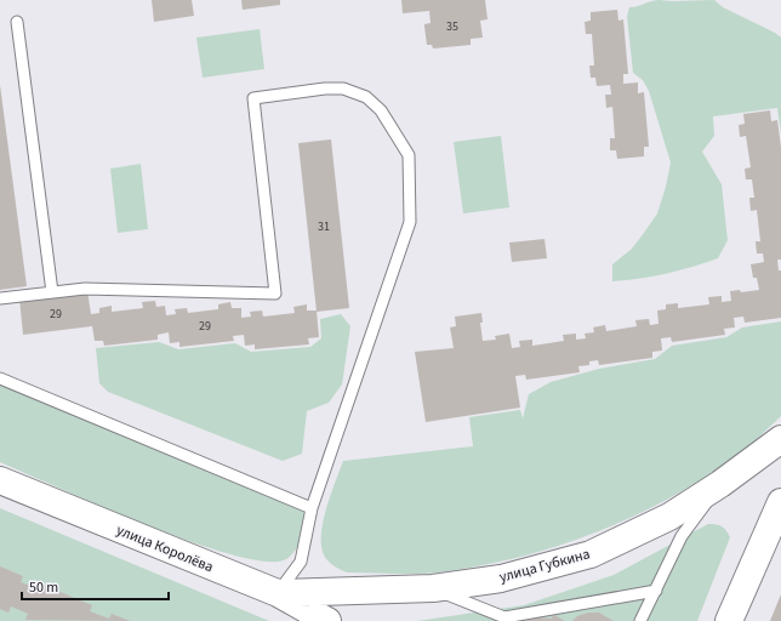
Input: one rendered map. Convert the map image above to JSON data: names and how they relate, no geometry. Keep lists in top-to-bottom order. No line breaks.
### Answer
{"streets":{"street":["улица Королёва","улица Губкина"]},"crossings":[["улица Королёва","улица Губкина"]],"house_numbers":["35","31","29","29"],"scale_bar":"50 m"}
